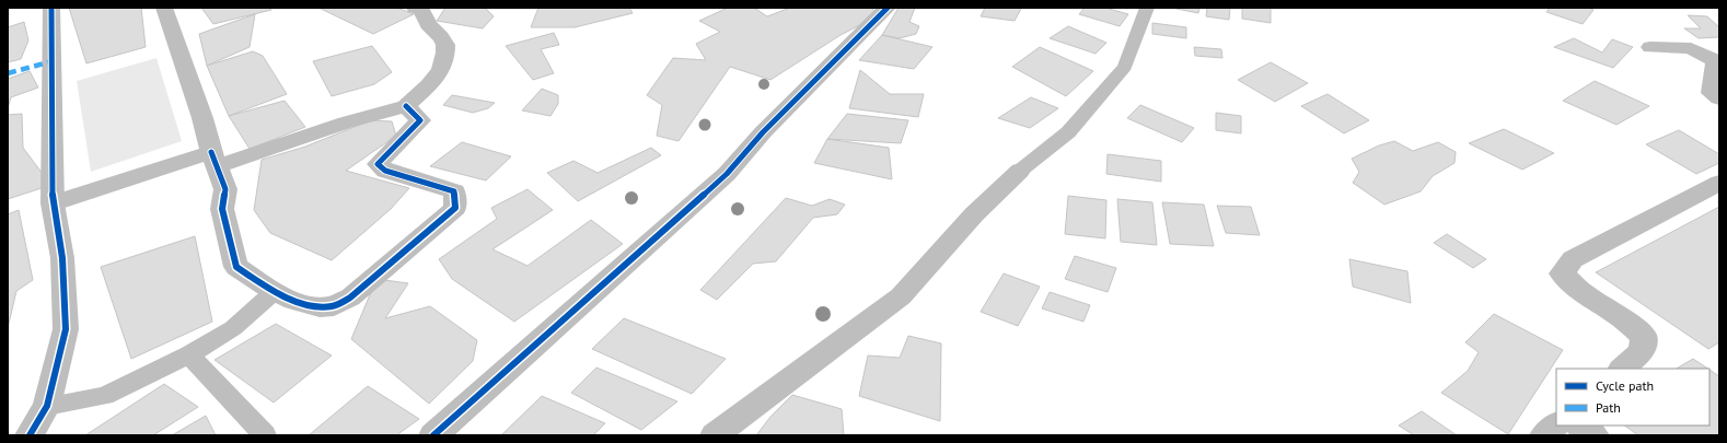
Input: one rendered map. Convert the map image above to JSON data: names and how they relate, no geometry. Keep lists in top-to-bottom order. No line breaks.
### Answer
{"legend":["Cycle path","Path"]}
